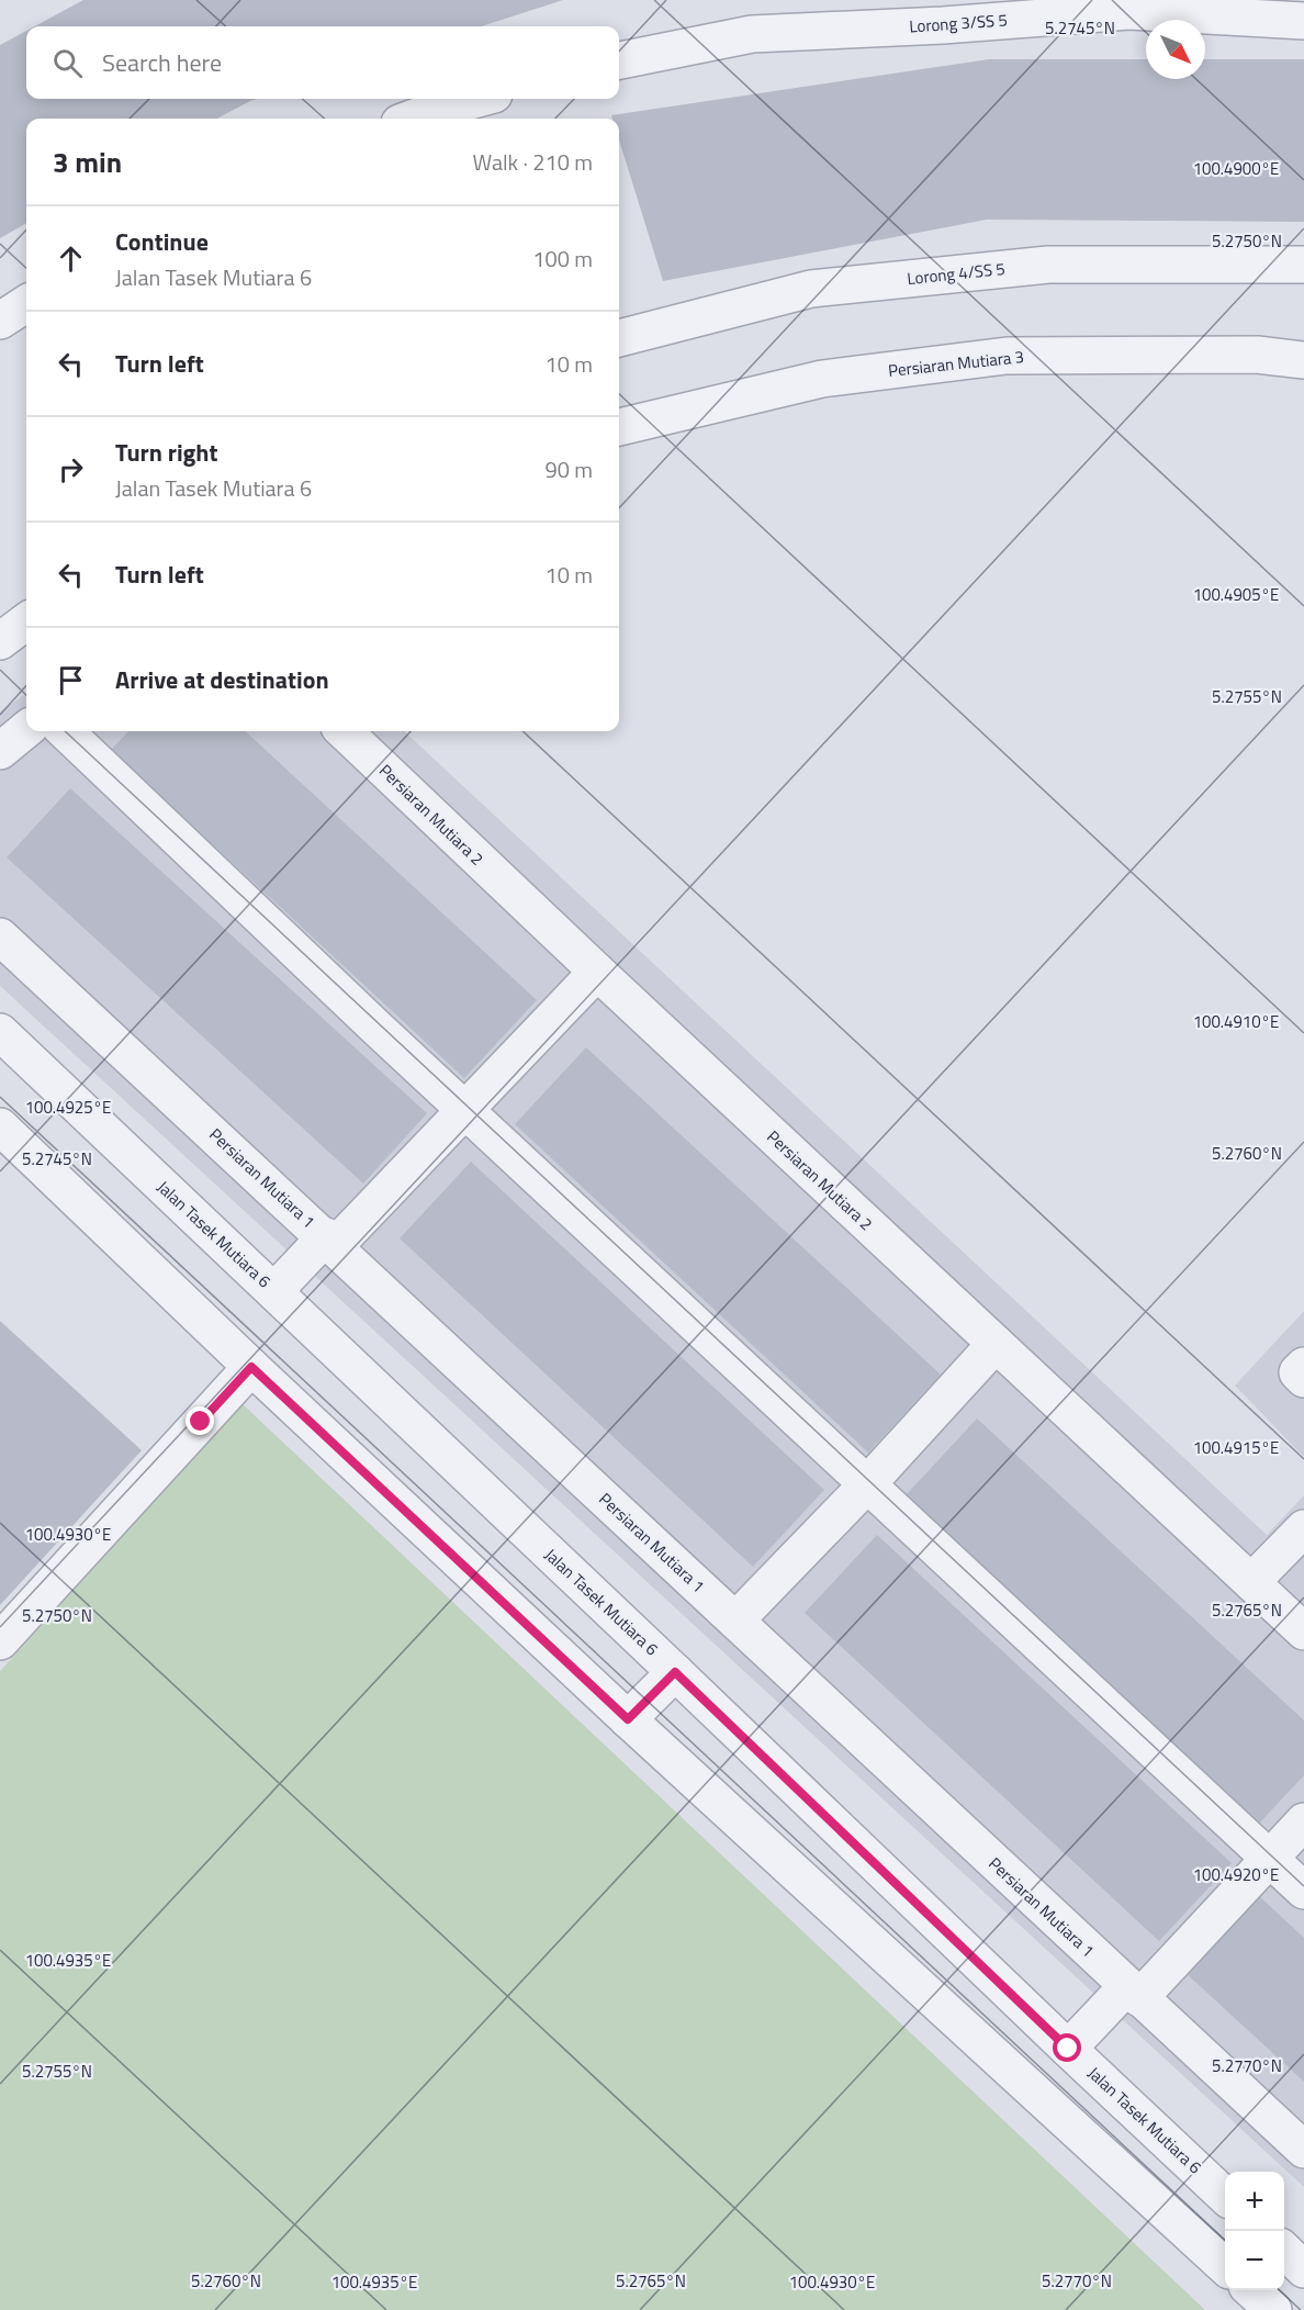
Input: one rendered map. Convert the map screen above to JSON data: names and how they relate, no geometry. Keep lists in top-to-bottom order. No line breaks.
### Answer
{"streets":{"street":["Lorong 3/SS 5","Lorong 4/SS 5","Persiaran Mutiara 3","Persiaran Mutiara 2","Persiaran Mutiara 1","Jalan Tasek Mutiara 6"]},"north":"bottom right","page":{"search":"Search here","heading":["3 min","Walk · 210 m"],"list":[["Continue","Jalan Tasek Mutiara 6","100 m"],["Turn left","10 m"],["Turn right","Jalan Tasek Mutiara 6","90 m"],["Turn left","10 m"],"Arrive at destination"],"map_buttons":["+","−"]},"coordinates":["5.2745°N","100.4900°E","5.2750°N","100.4905°E","5.2755°N","100.4910°E","100.4925°E","5.2760°N","100.4915°E","100.4930°E","5.2765°N","100.4920°E","100.4935°E","5.2770°N"]}
